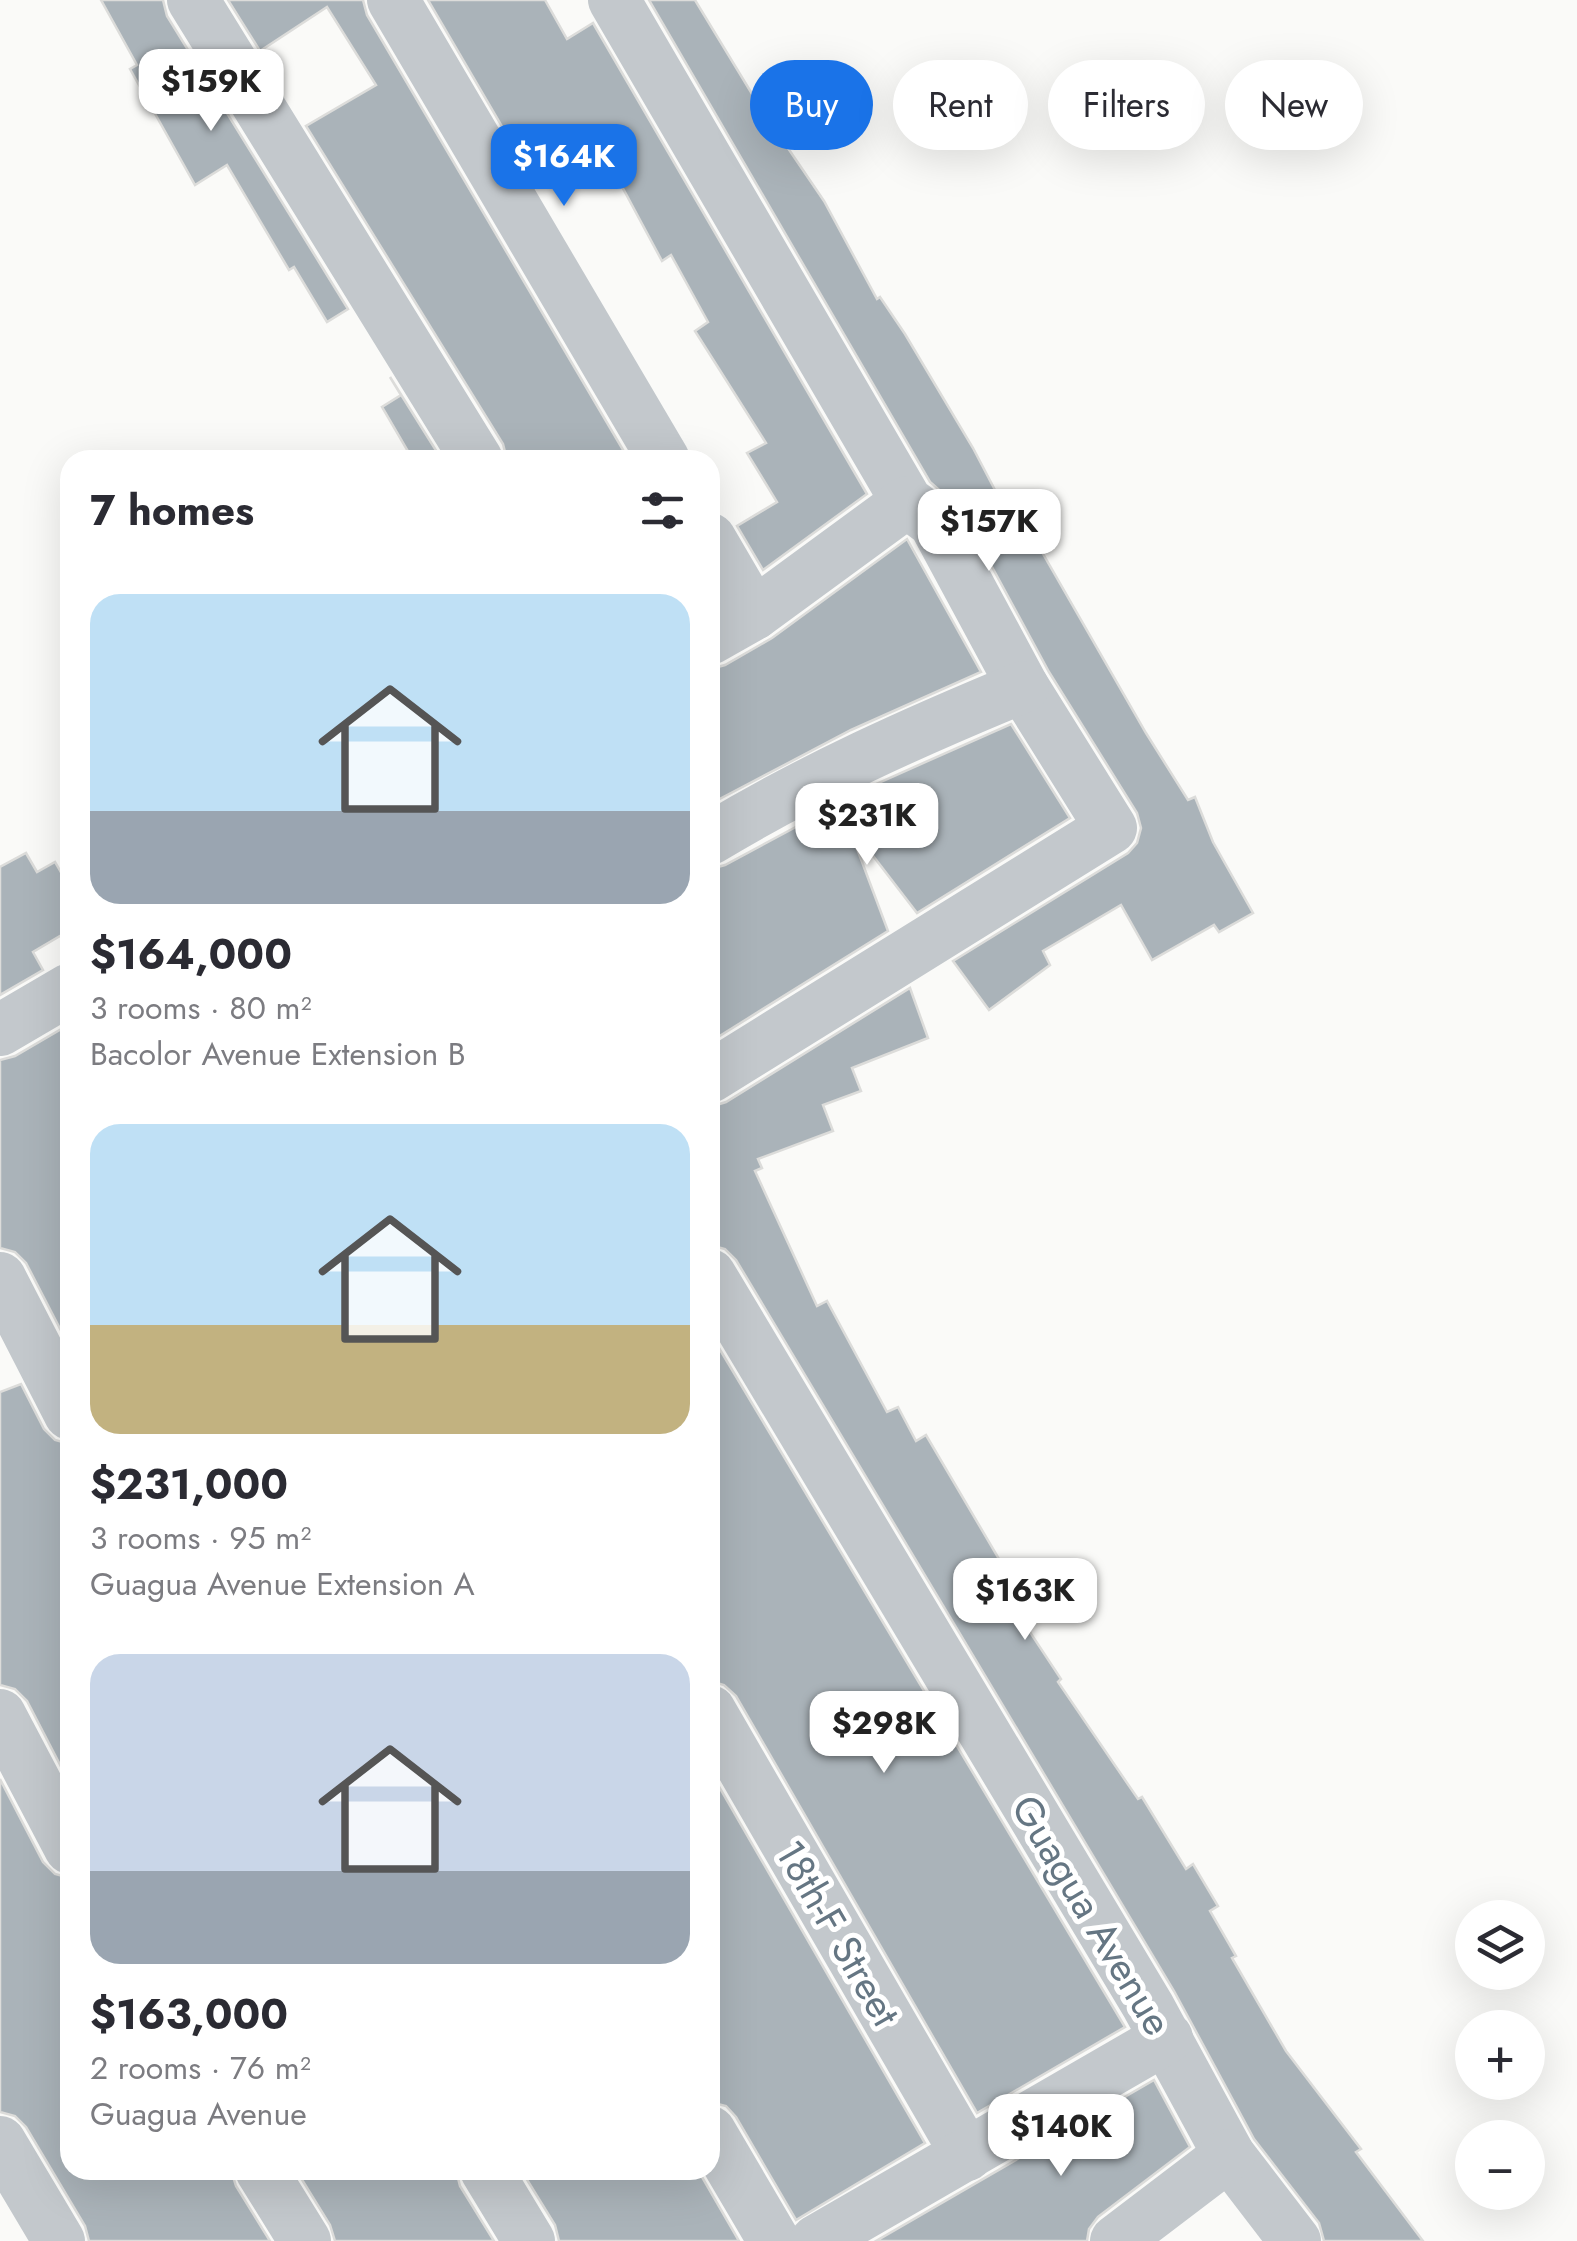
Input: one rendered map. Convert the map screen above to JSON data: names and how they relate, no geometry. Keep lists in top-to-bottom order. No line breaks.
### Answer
{"streets":{"street":["Guagua Avenue","18th-F Street"]},"page":{"price":["$159K","$164K","$157K","$231K","$163K","$298K","$140K"],"chip":["Buy","Rent","Filters","New"],"heading":"7 homes","list":[{"name":"$164,000","note":"3 rooms · 80 m² · Bacolor Avenue Extension B"},{"name":"$231,000","note":"3 rooms · 95 m² · Guagua Avenue Extension A"},{"name":"$163,000","note":"2 rooms · 76 m² · Guagua Avenue"}],"map_buttons":["+","−"]}}
